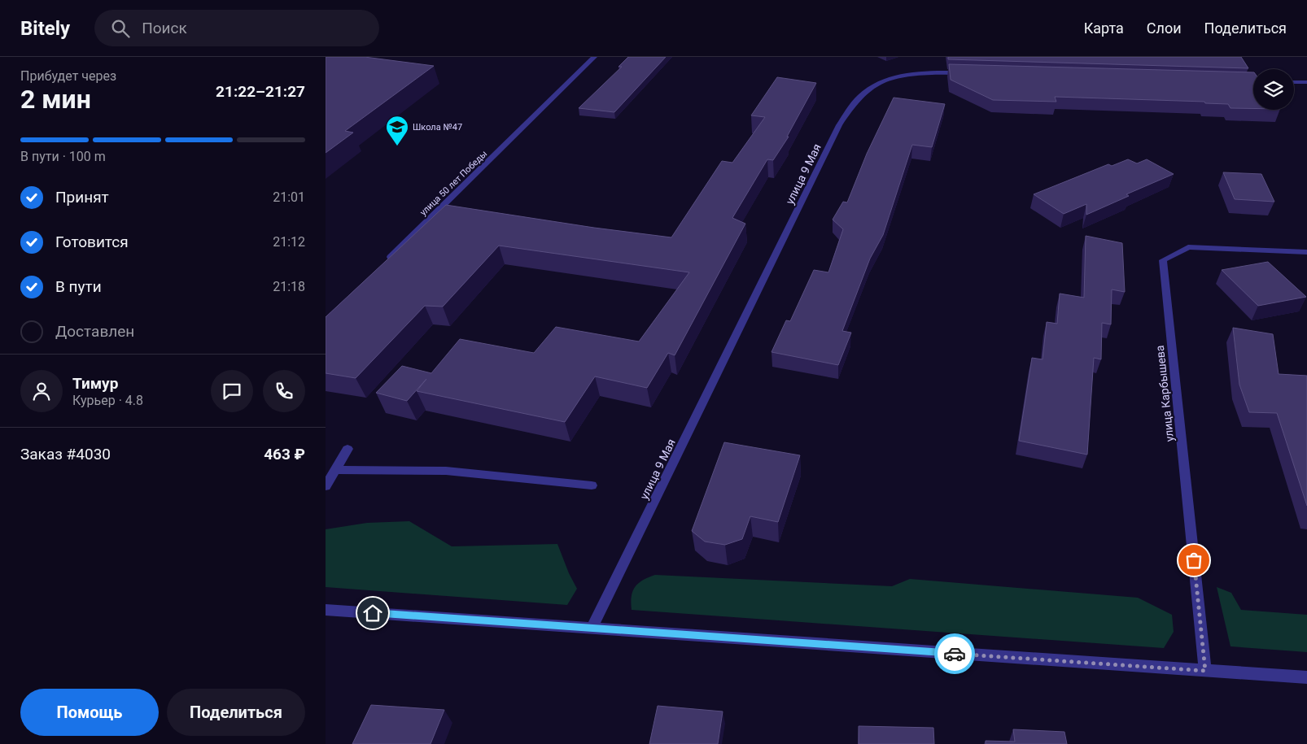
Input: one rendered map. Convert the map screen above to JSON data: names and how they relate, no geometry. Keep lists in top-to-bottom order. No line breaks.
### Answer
{"streets":{"street":["улица 9 Мая","улица 50 лет Победы","улица Карбышева"]},"places":{"school or university":["Школа №47"]},"page":{"header":"Bitely","search":"Поиск","nav":["Карта","Слои","Поделиться"],"heading":["2 мин","Прибудет через","21:22–21:27"],"panel":["Тимур","Курьер · 4.8","Заказ #4030","463 ₽"],"bar":"В пути · 100 m","list":[["Принят","21:01"],["Готовится","21:12"],["В пути","21:18"],"Доставлен"],"buttons":["Помощь","Поделиться"]}}
